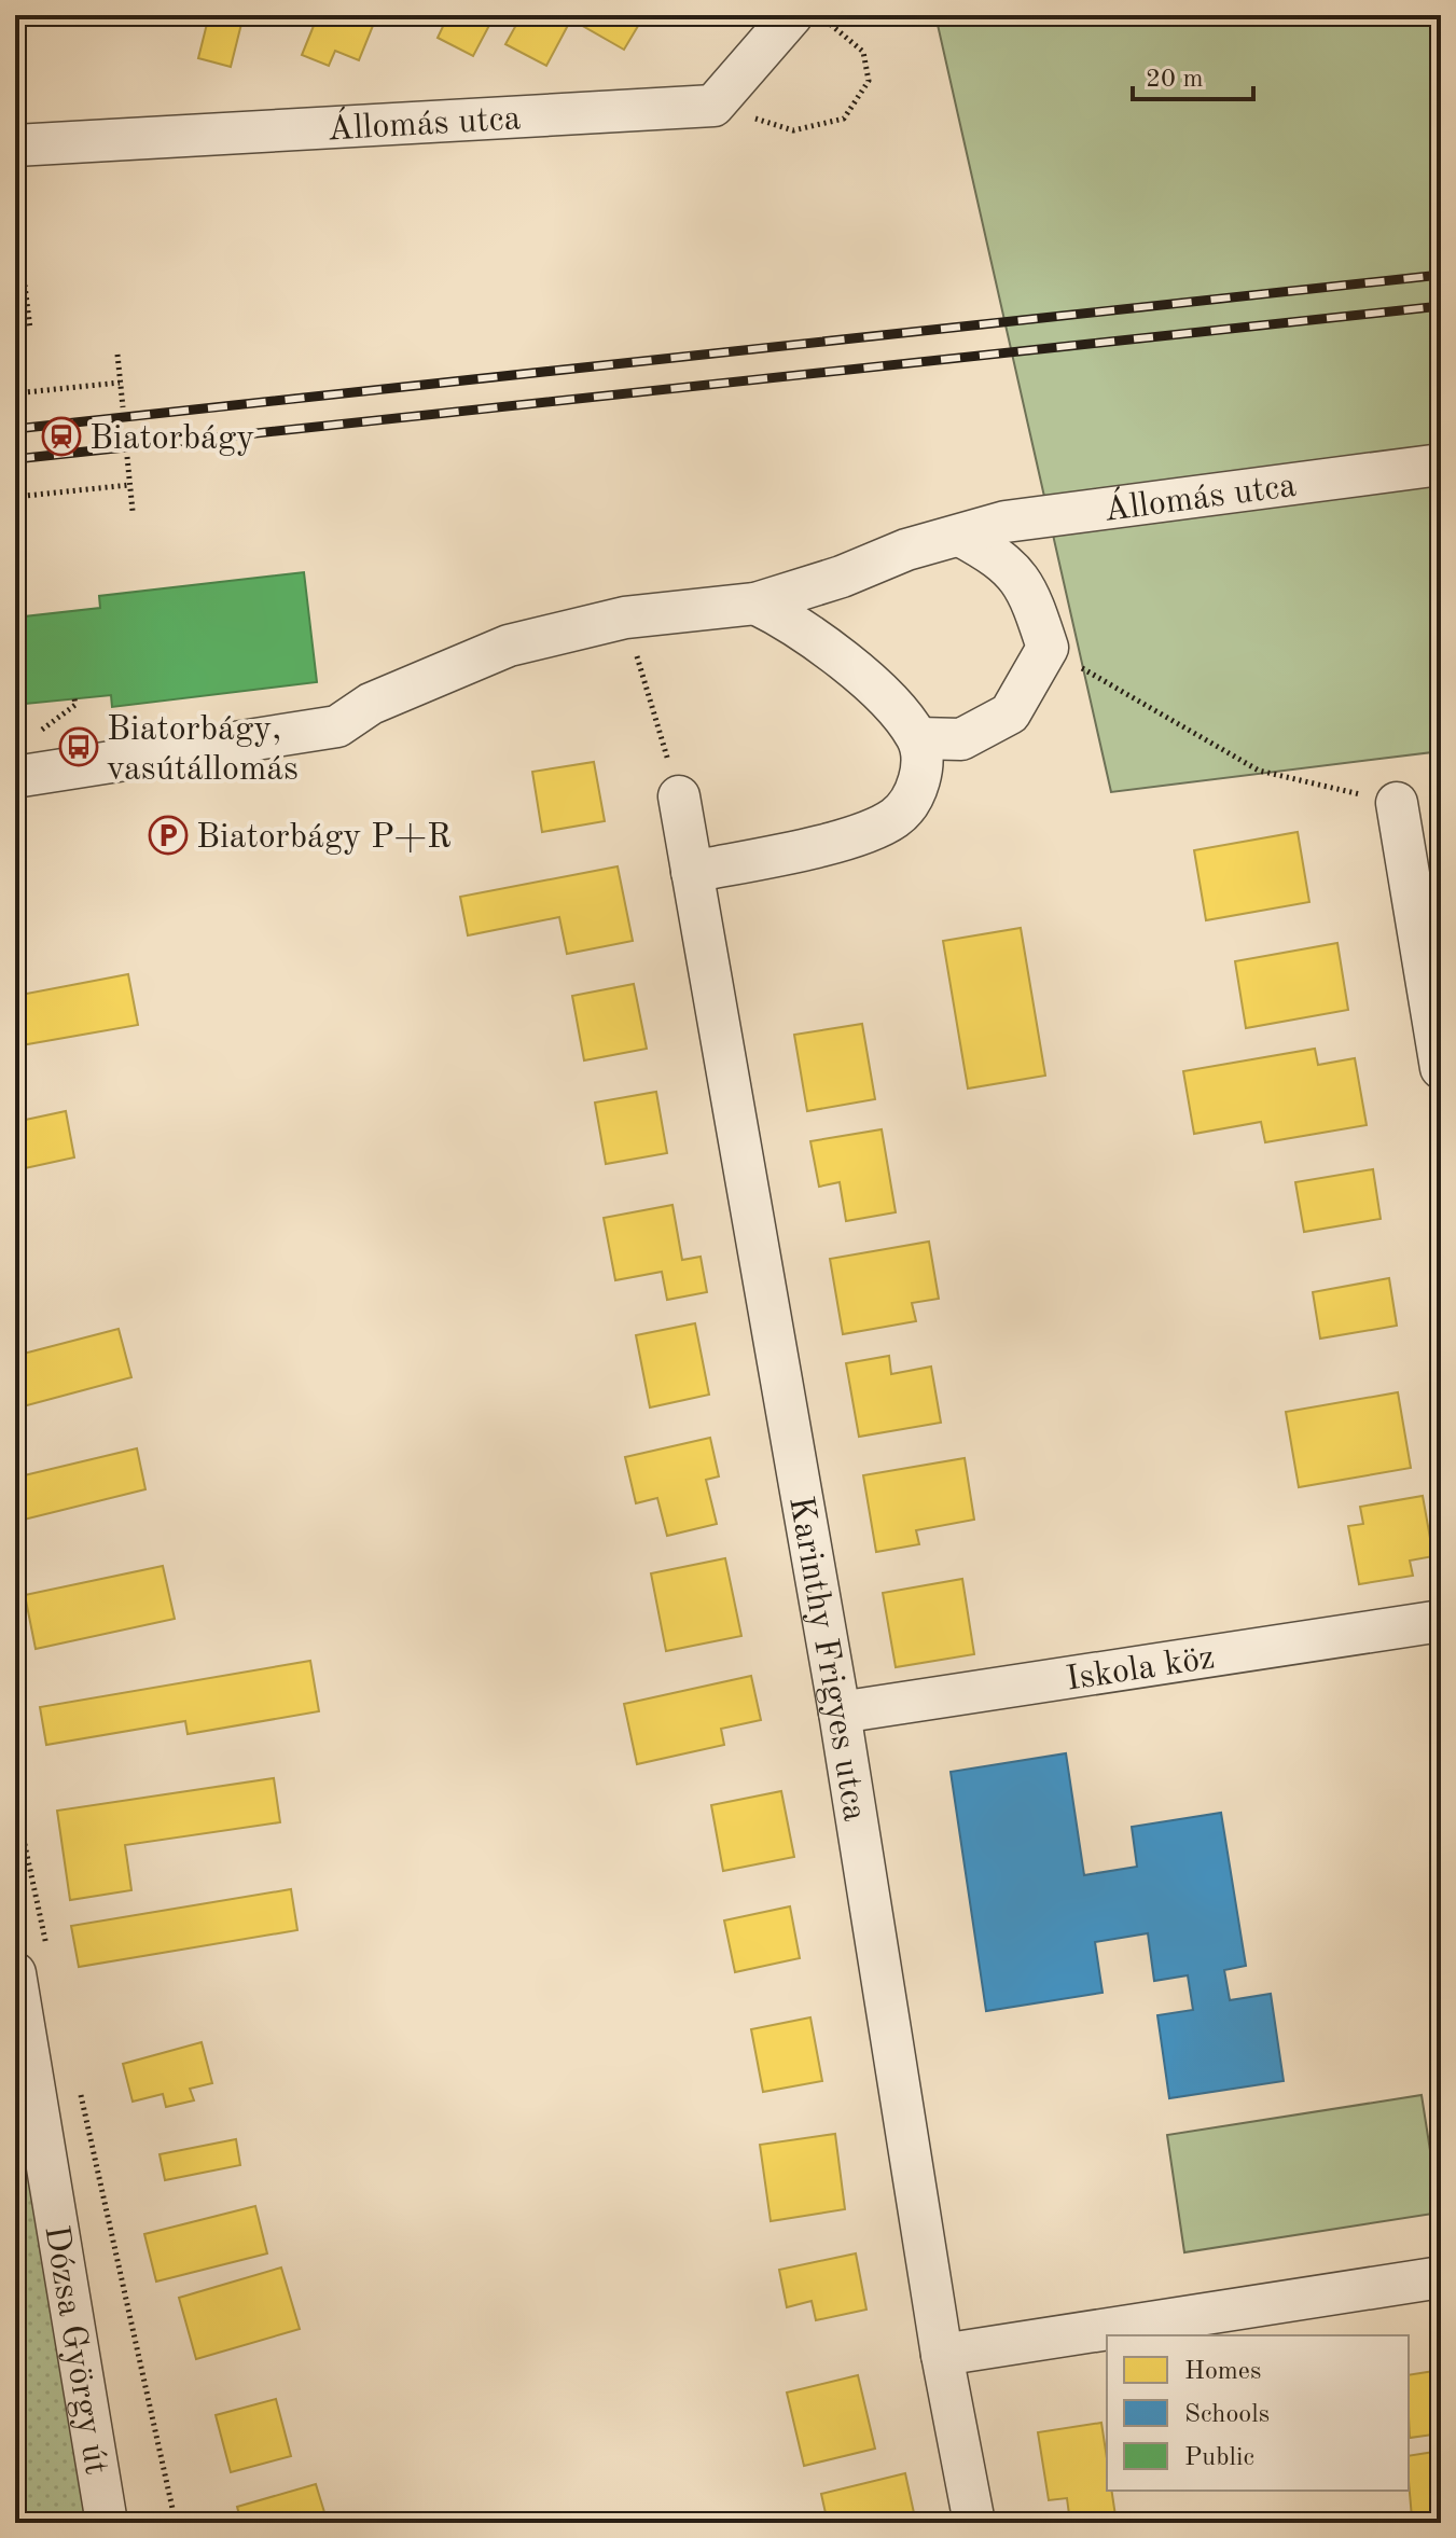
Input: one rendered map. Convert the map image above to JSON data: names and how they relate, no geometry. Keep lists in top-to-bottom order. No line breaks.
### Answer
{"streets":{"street":["Állomás utca","Karinthy Frigyes utca","Iskola köz","Dózsa György út"]},"crossings":[["Karinthy Frigyes utca","Iskola köz"]],"places":{"station":["Biatorbágy"],"bus stop":["Biatorbágy, vasútállomás"],"parking":["Biatorbágy P+R"]},"legend":["Homes","Schools","Public"],"scale_bar":"20 m"}
